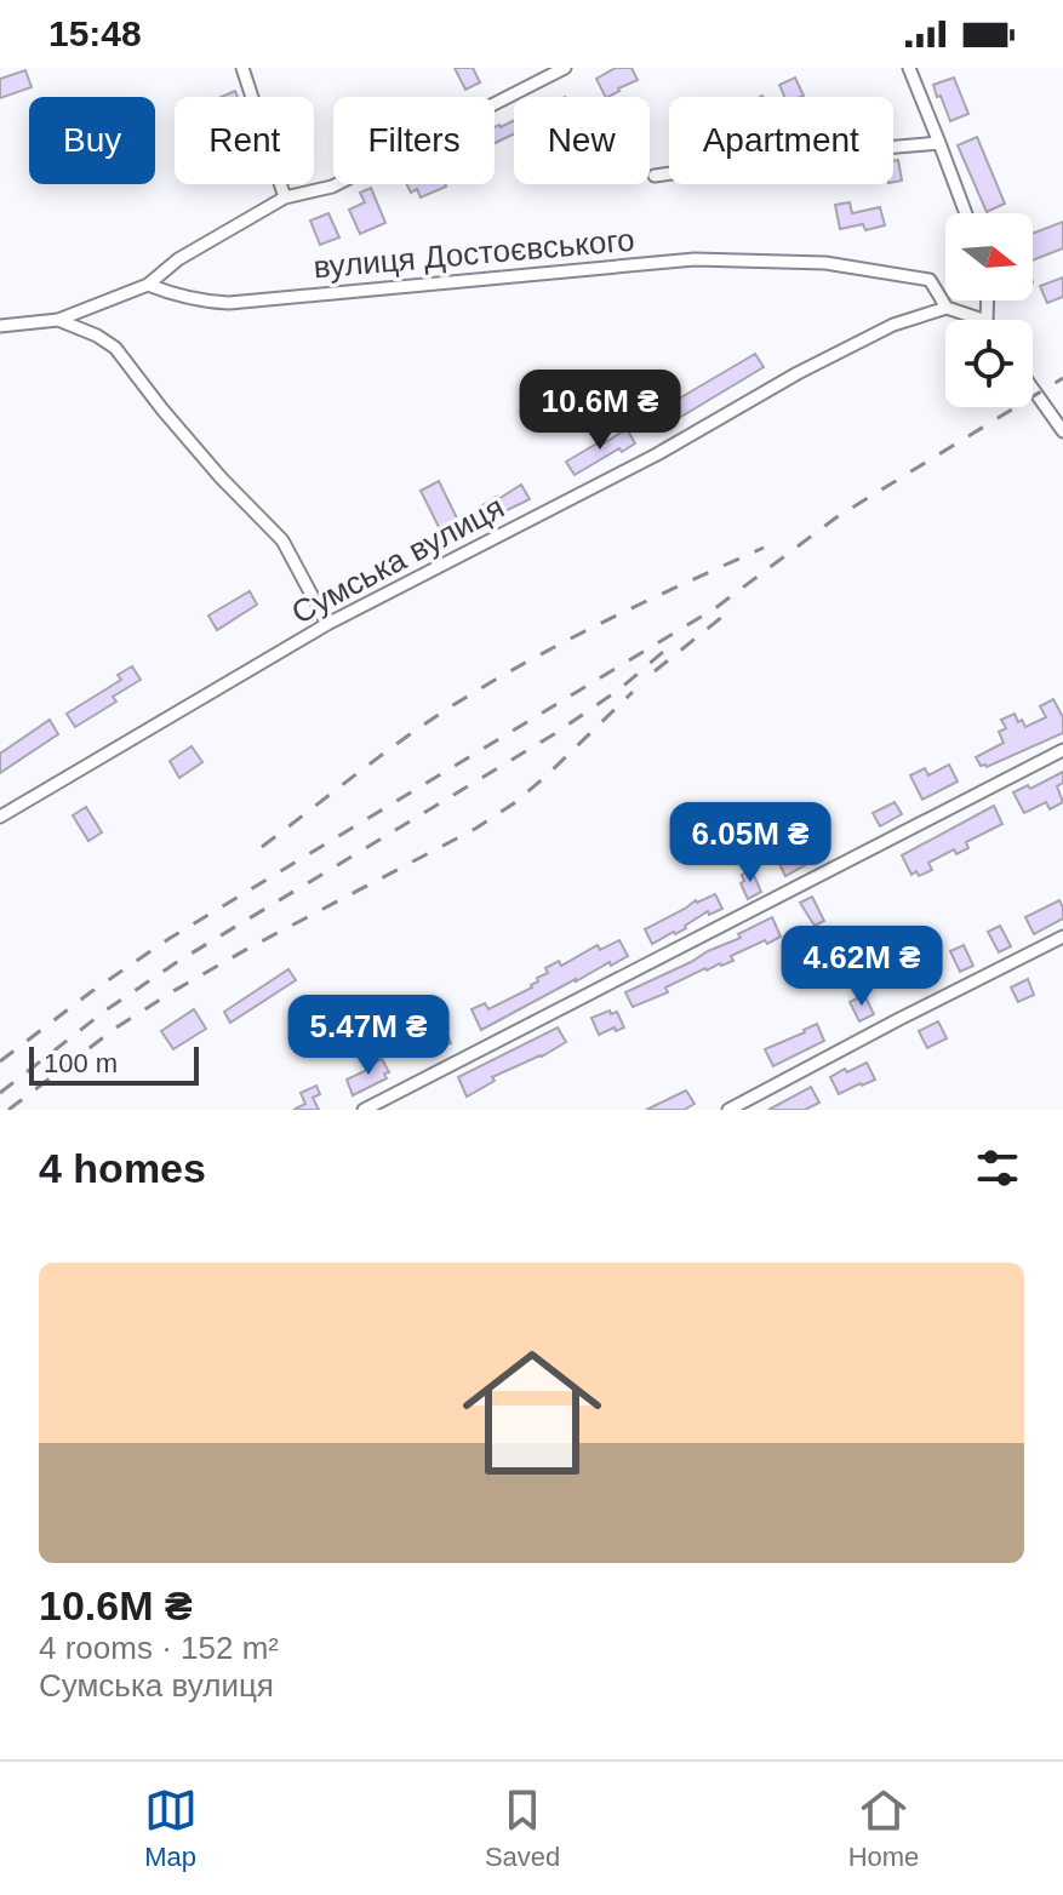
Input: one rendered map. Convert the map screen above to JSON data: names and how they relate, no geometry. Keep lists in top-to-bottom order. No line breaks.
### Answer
{"streets":{"street":["вулиця Достоєвського","Сумська вулиця"]},"crossings":[["вулиця Достоєвського","Сумська вулиця"]],"scale_bar":"100 m","north":"right","page":{"status":"15:48","chip":["Buy","Rent","Filters","New","Apartment"],"price":["10.6M ₴","6.05M ₴","4.62M ₴","5.47M ₴"],"scale":"100 m","heading":"4 homes","list":[{"name":"10.6M ₴","note":"4 rooms · 152 m² · Сумська вулиця"}],"tabs":["Map","Saved","Home"]}}
